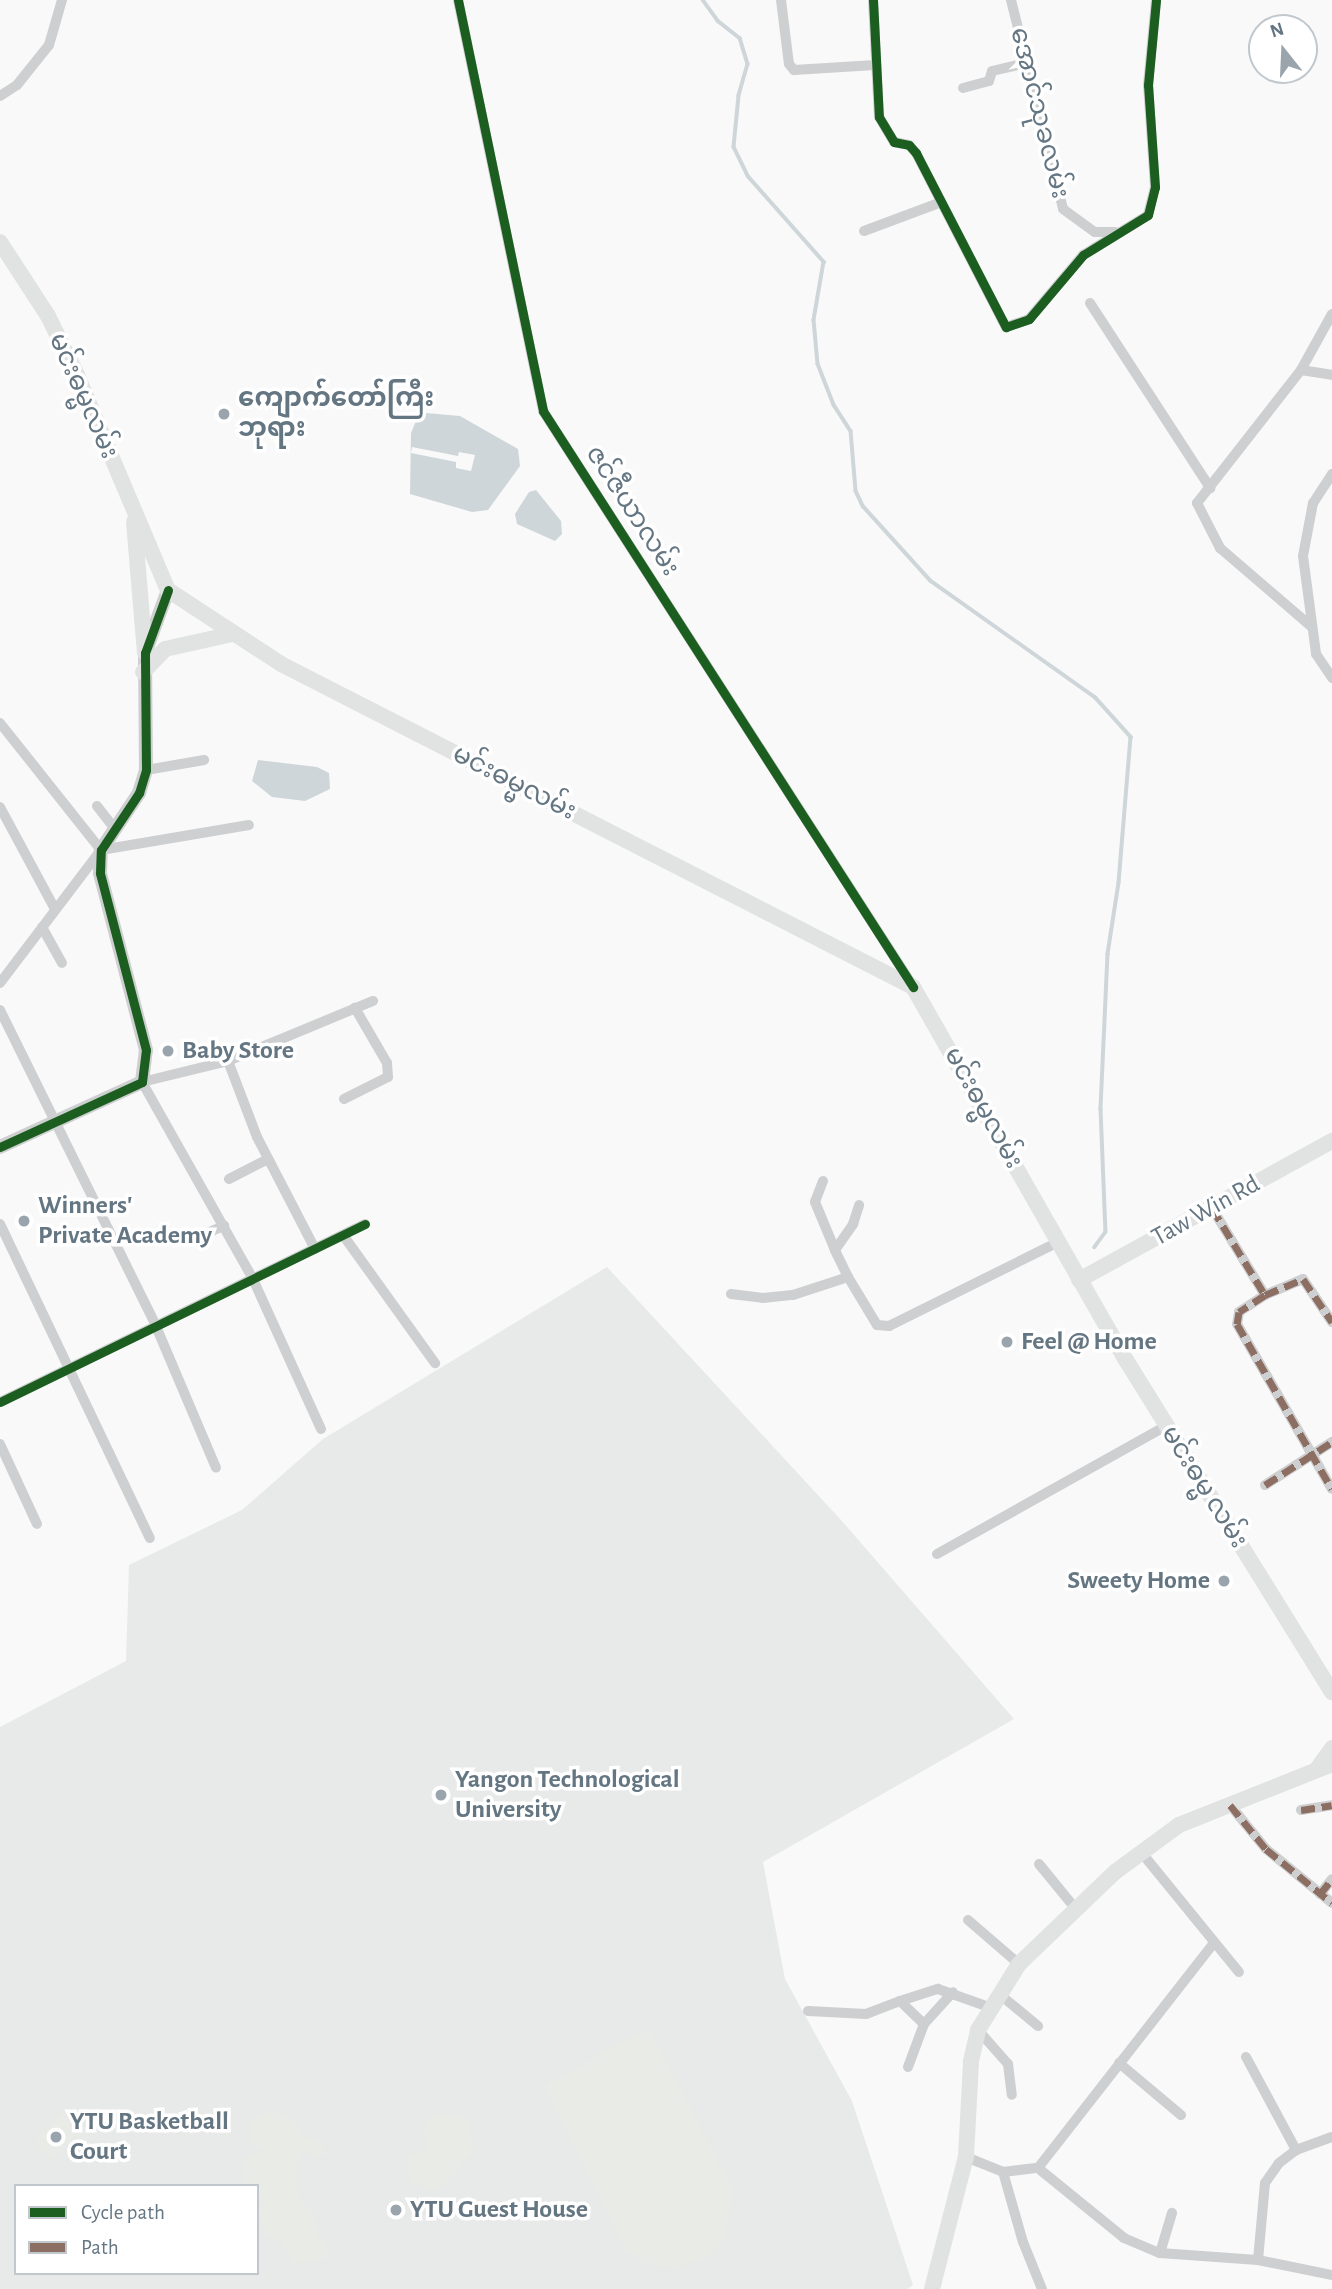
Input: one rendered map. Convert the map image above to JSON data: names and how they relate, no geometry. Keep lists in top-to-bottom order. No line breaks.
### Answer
{"streets":{"main road":["မင်းဓမ္မလမ်း","Taw Win Rd","မင်းဓမ္မ လမ်း"],"street":["အောင်သုခလမ်း","ဇင်ဇီယာလမ်း"]},"crossings":[["မင်းဓမ္မလမ်း","ဇင်ဇီယာလမ်း"],["မင်းဓမ္မလမ်း","Taw Win Rd"],["မင်းဓမ္မလမ်း","မင်းဓမ္မ လမ်း"],["Taw Win Rd","မင်းဓမ္မ လမ်း"]],"places":["ကျောက်တော်ကြီး ဘုရား","Baby Store","Winners' Private Academy","Feel @ Home","Sweety Home","Yangon Technological University","YTU Basketball Court","YTU Guest House"],"legend":["Cycle path","Path"],"north":"top"}
